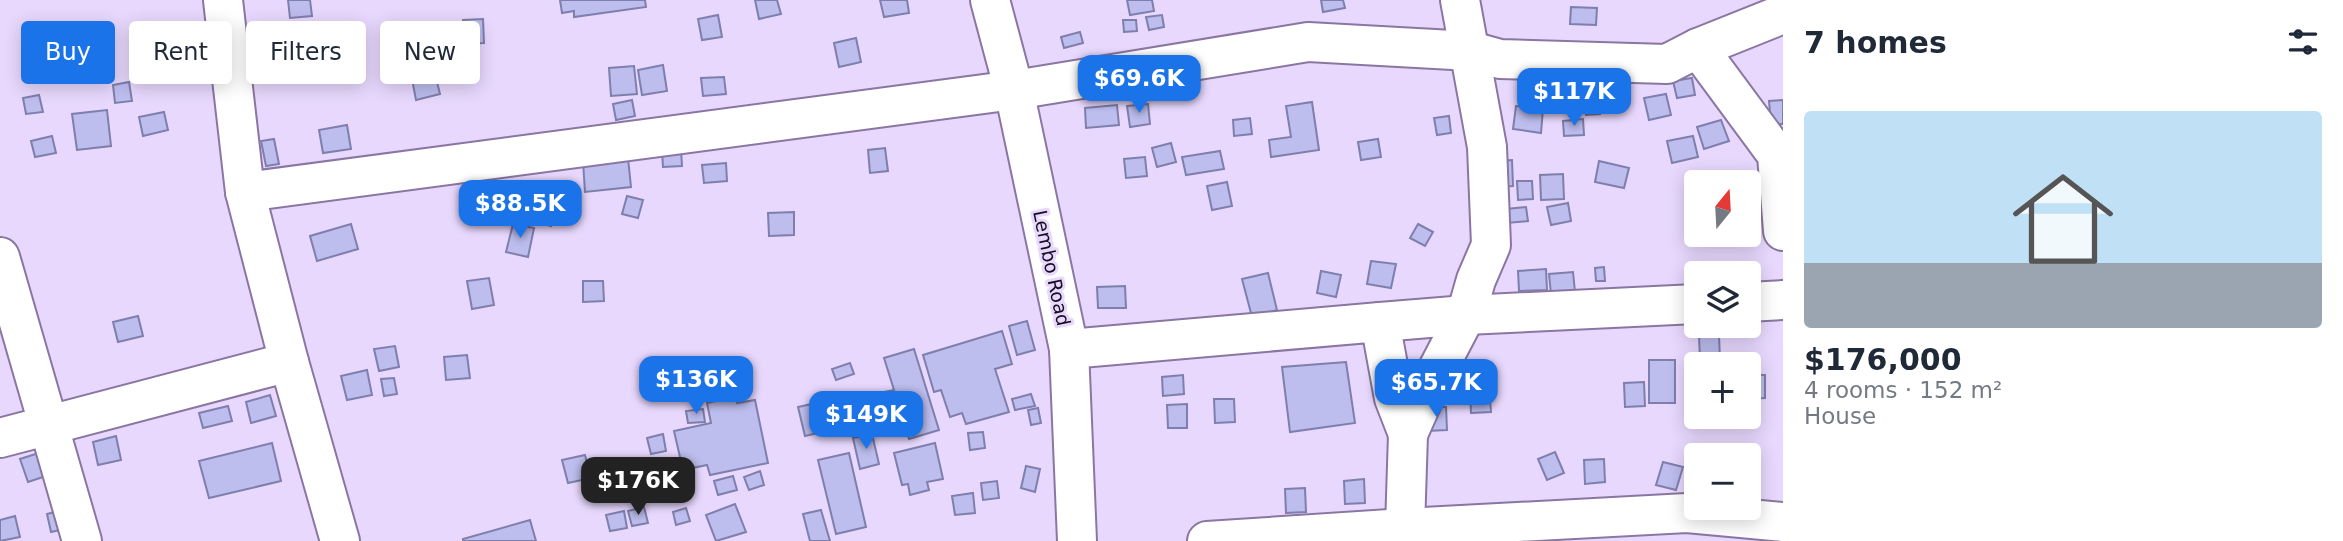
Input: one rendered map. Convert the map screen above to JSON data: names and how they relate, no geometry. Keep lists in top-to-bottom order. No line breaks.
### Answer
{"streets":{"street":["Lembo Road"]},"north":"top","page":{"heading":"7 homes","chip":["Buy","Rent","Filters","New"],"price":["$69.6K","$117K","$88.5K","$136K","$65.7K","$149K","$176K"],"list":[{"name":"$176,000","note":"4 rooms · 152 m² · House"}],"map_buttons":["+","−"]}}
